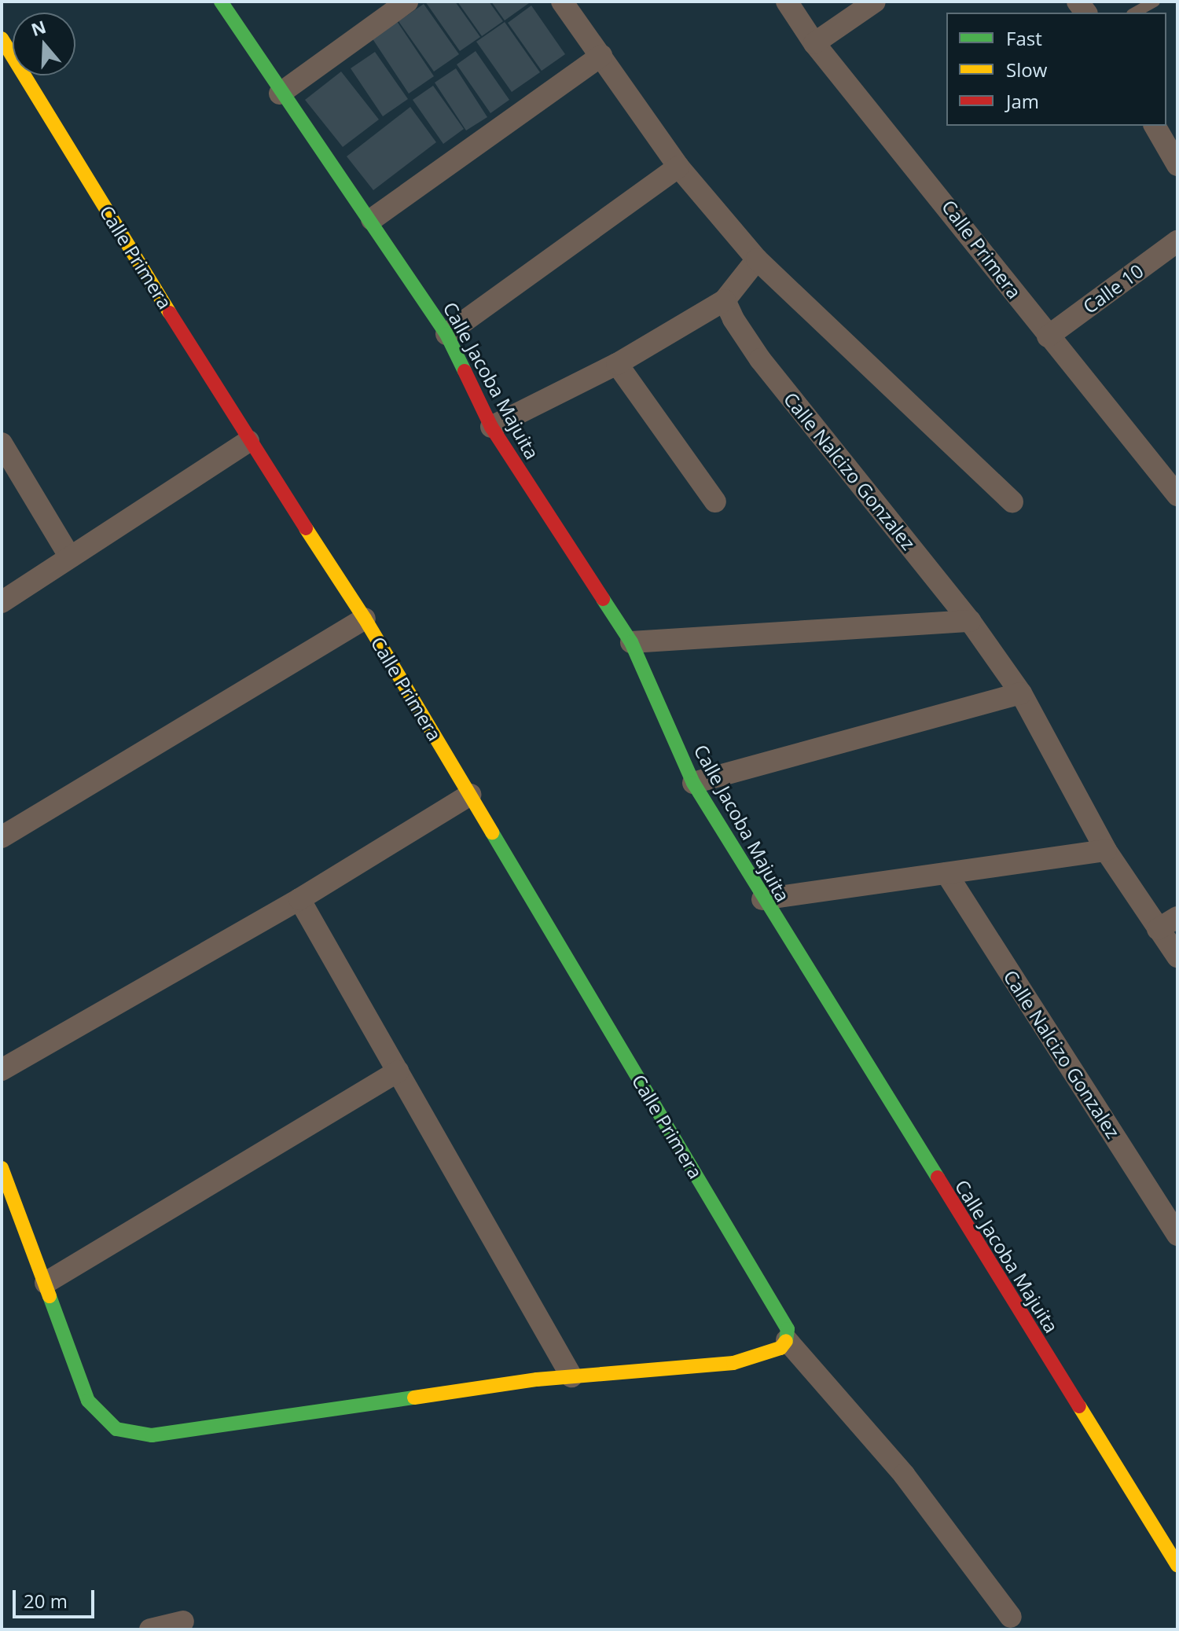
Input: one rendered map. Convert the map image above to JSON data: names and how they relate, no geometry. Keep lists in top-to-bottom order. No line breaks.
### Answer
{"streets":{"street":["Calle Primera","Calle 10","Calle Jacoba Majuita","Calle Nalcizo Gonzalez"]},"crossings":[["Calle Primera","Calle 10"]],"legend":["Fast","Slow","Jam"],"scale_bar":"20 m","north":"top"}
